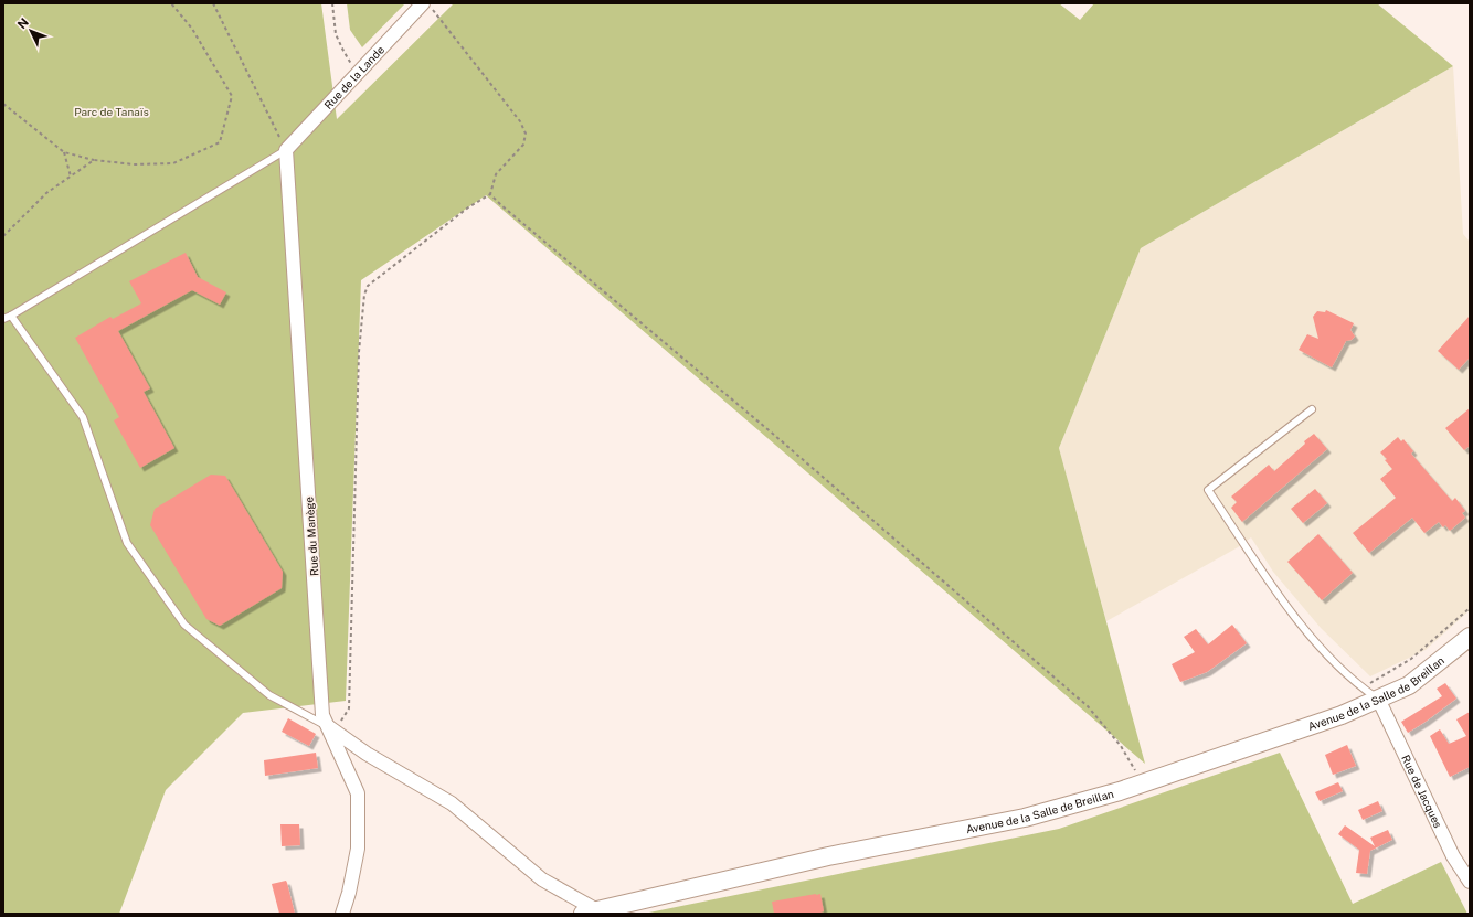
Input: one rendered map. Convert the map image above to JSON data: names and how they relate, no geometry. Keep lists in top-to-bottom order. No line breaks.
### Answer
{"streets":{"street":["Rue de la Lande","Rue du Manège","Avenue de la Salle de Breillan","Rue de Jacques"]},"crossings":[["Rue de la Lande","Rue du Manège"],["Avenue de la Salle de Breillan","Rue de Jacques"]],"parks":["Parc de Tanaïs"],"north":"top left"}
